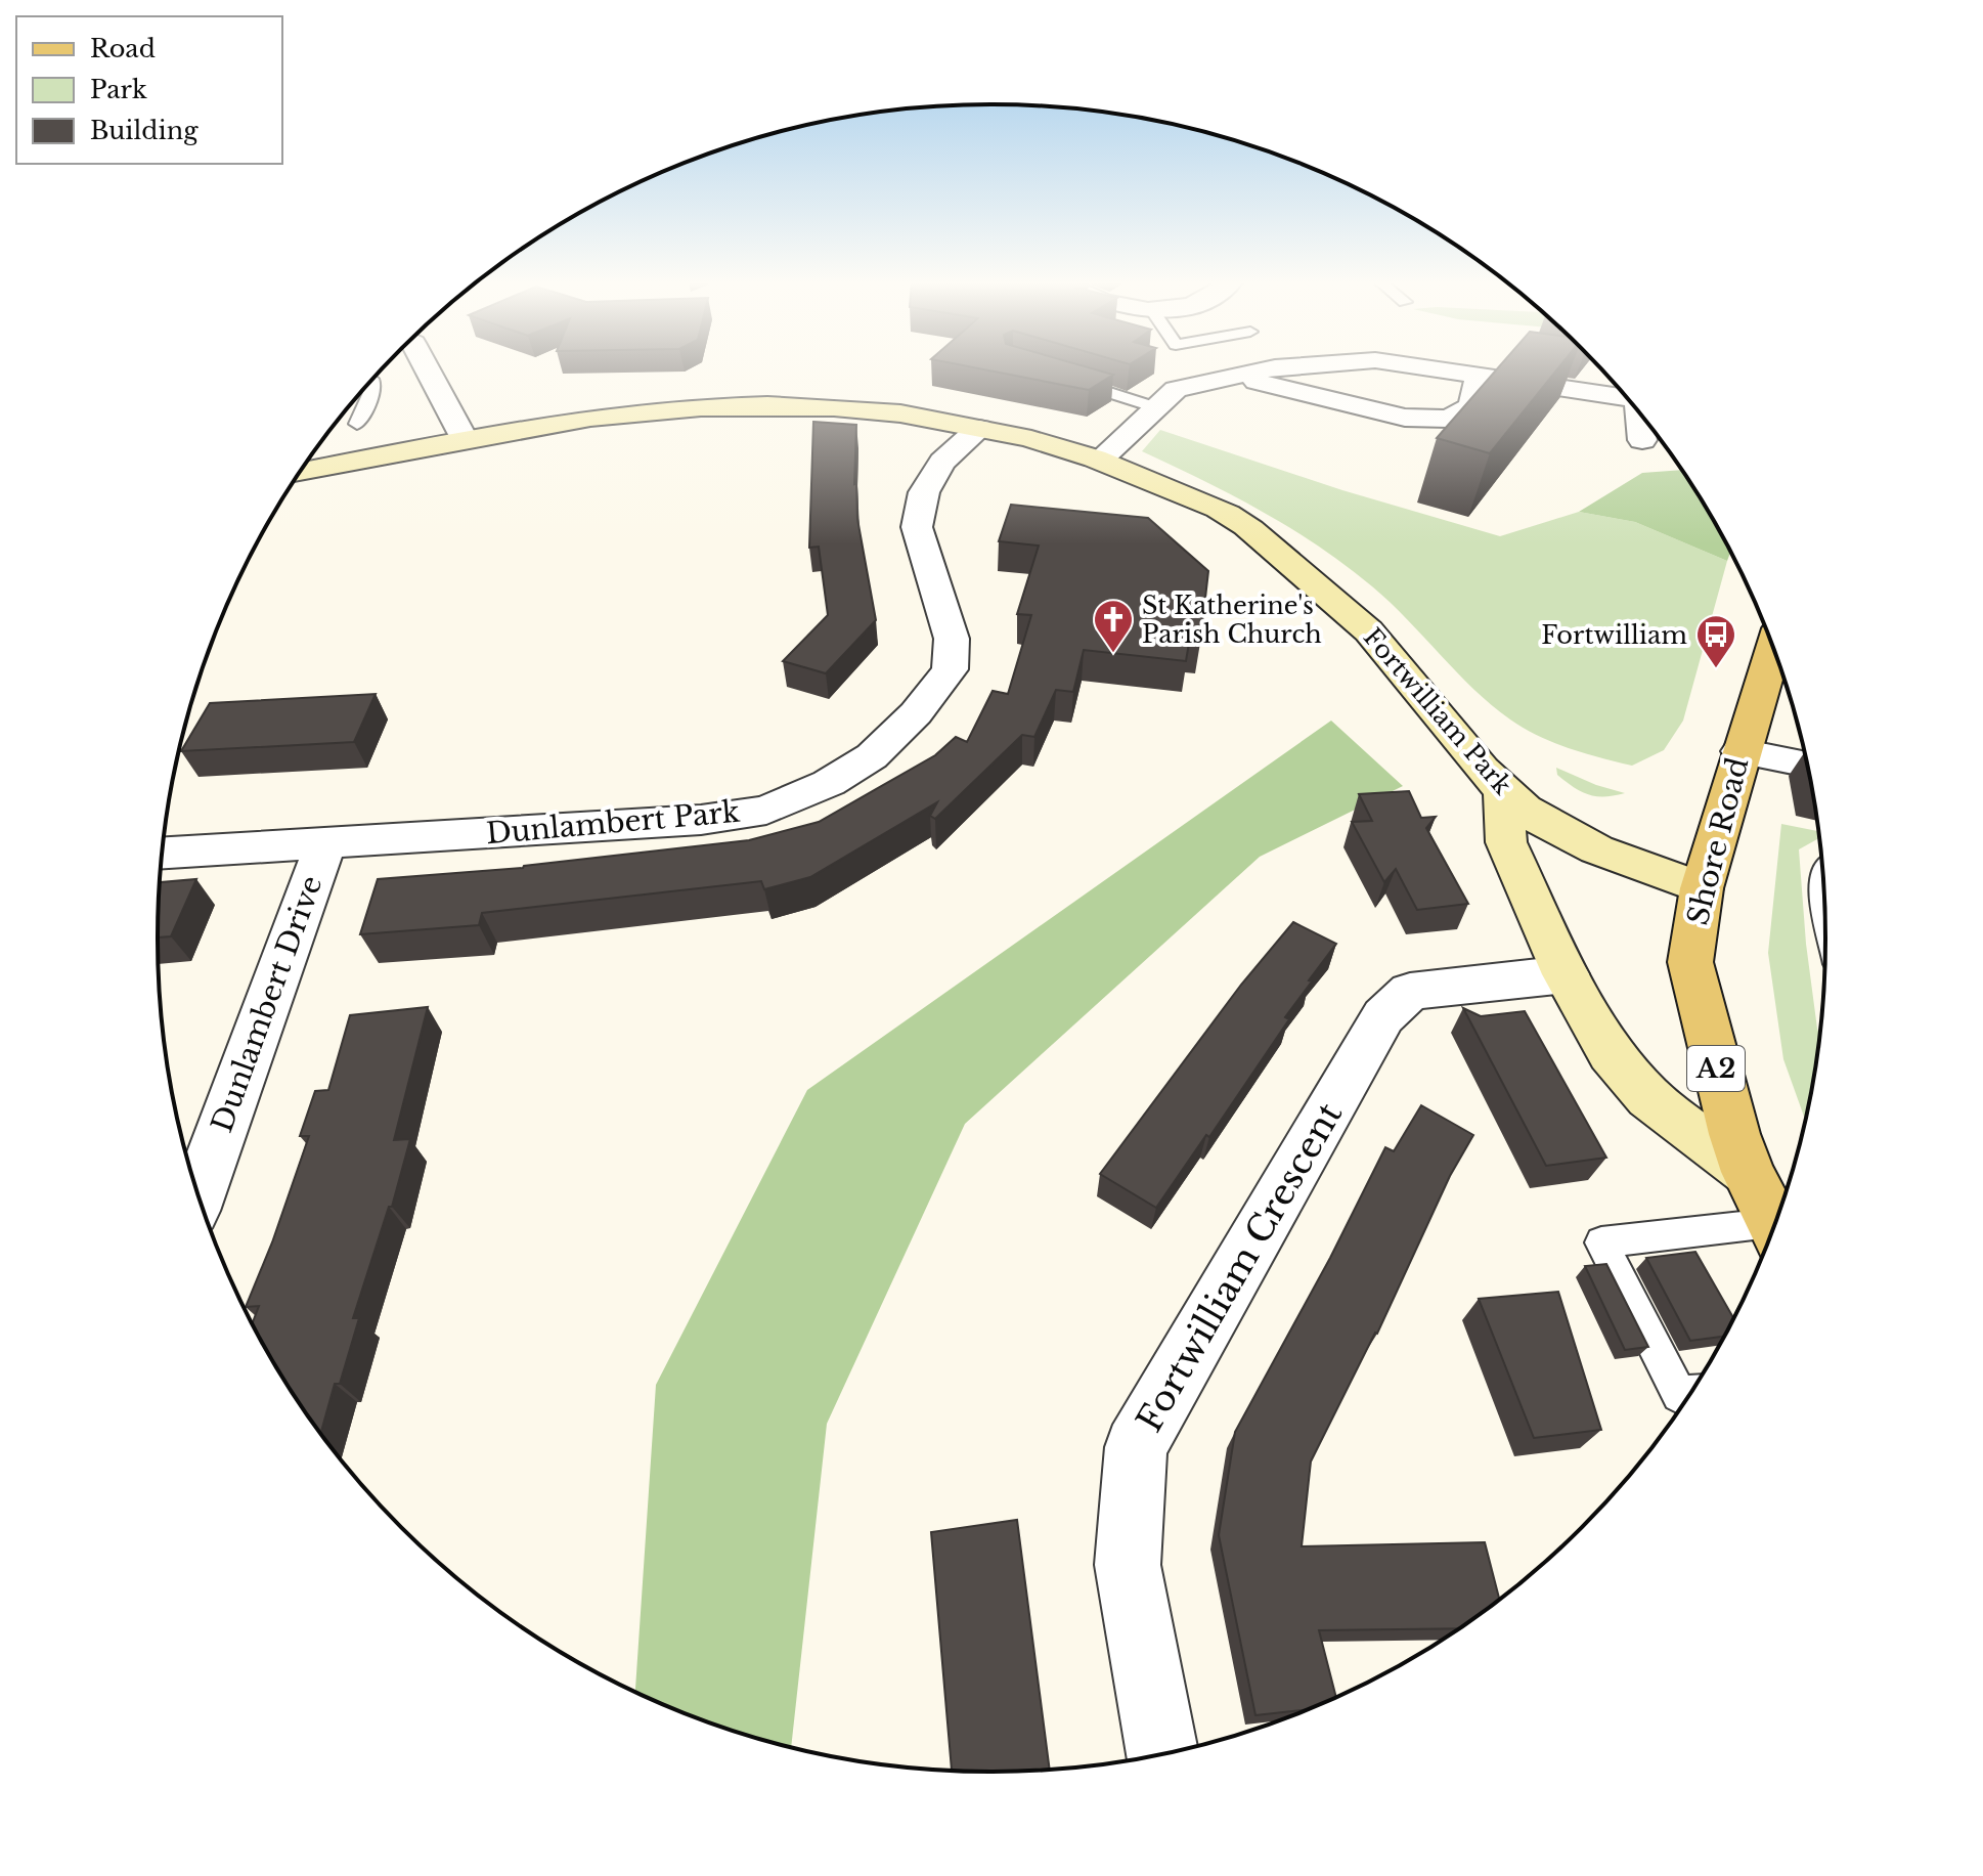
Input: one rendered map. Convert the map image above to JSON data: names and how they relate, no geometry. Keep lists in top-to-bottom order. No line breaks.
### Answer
{"streets":{"main road":["Shore Road","A2"],"street":["Fortwilliam Park","Dunlambert Park","Dunlambert Drive","Fortwilliam Crescent"]},"crossings":[["Fortwilliam Park","Dunlambert Park"],["Fortwilliam Park","Shore Road"],["Dunlambert Park","Dunlambert Drive"]],"places":{"church":["St Katherine's Parish Church"],"bus stop":["Fortwilliam"]},"legend":["Road","Park","Building"]}
